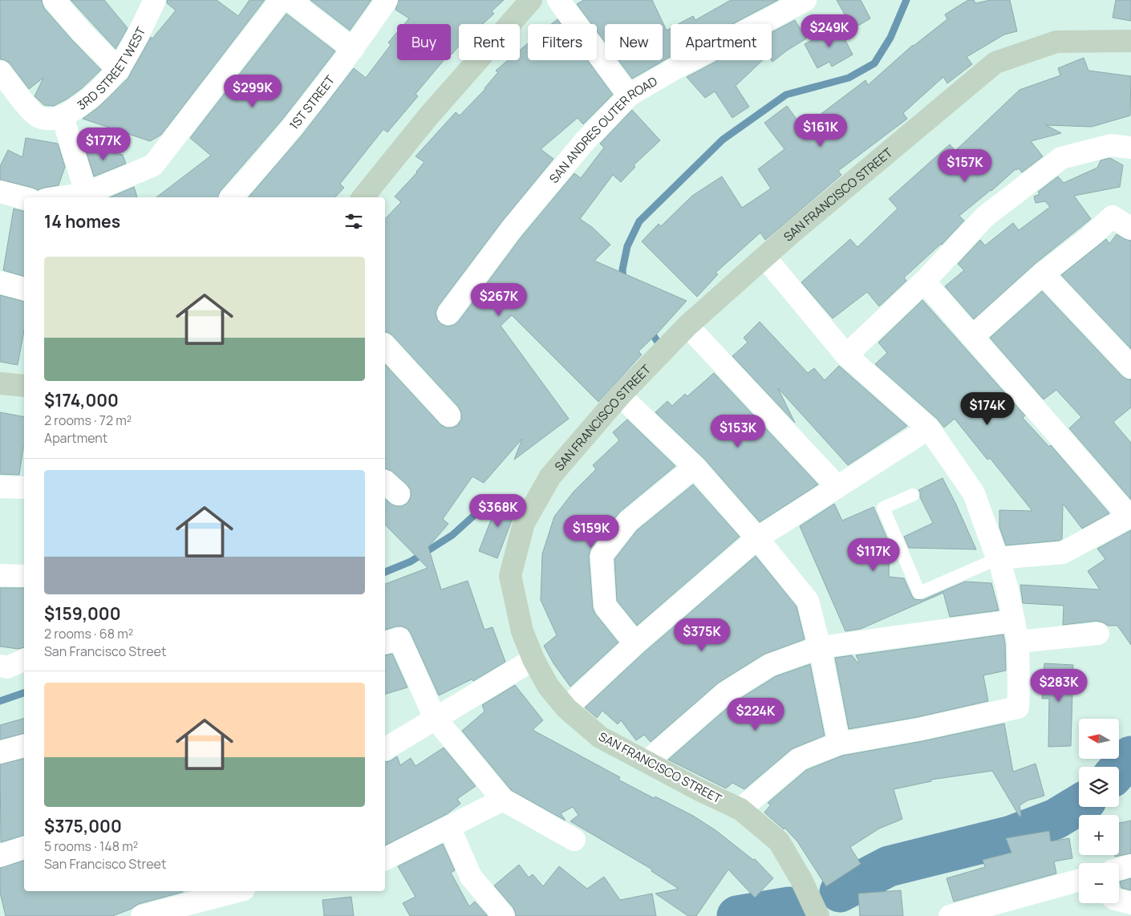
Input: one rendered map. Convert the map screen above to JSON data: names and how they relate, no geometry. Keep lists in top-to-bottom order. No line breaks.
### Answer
{"streets":{"street":["3RD STREET WEST","1ST STREET","SAN ANDRES OUTER ROAD","SAN FRANCISCO STREET"]},"north":"left","page":{"price":["$249K","$299K","$161K","$177K","$157K","$267K","$174K","$153K","$368K","$159K","$117K","$375K","$283K","$224K"],"chip":["Buy","Rent","Filters","New","Apartment"],"heading":"14 homes","list":[{"name":"$174,000","note":"2 rooms · 72 m² · Apartment"},{"name":"$159,000","note":"2 rooms · 68 m² · San Francisco Street"},{"name":"$375,000","note":"5 rooms · 148 m² · San Francisco Street"}],"map_buttons":["+","−"]}}
